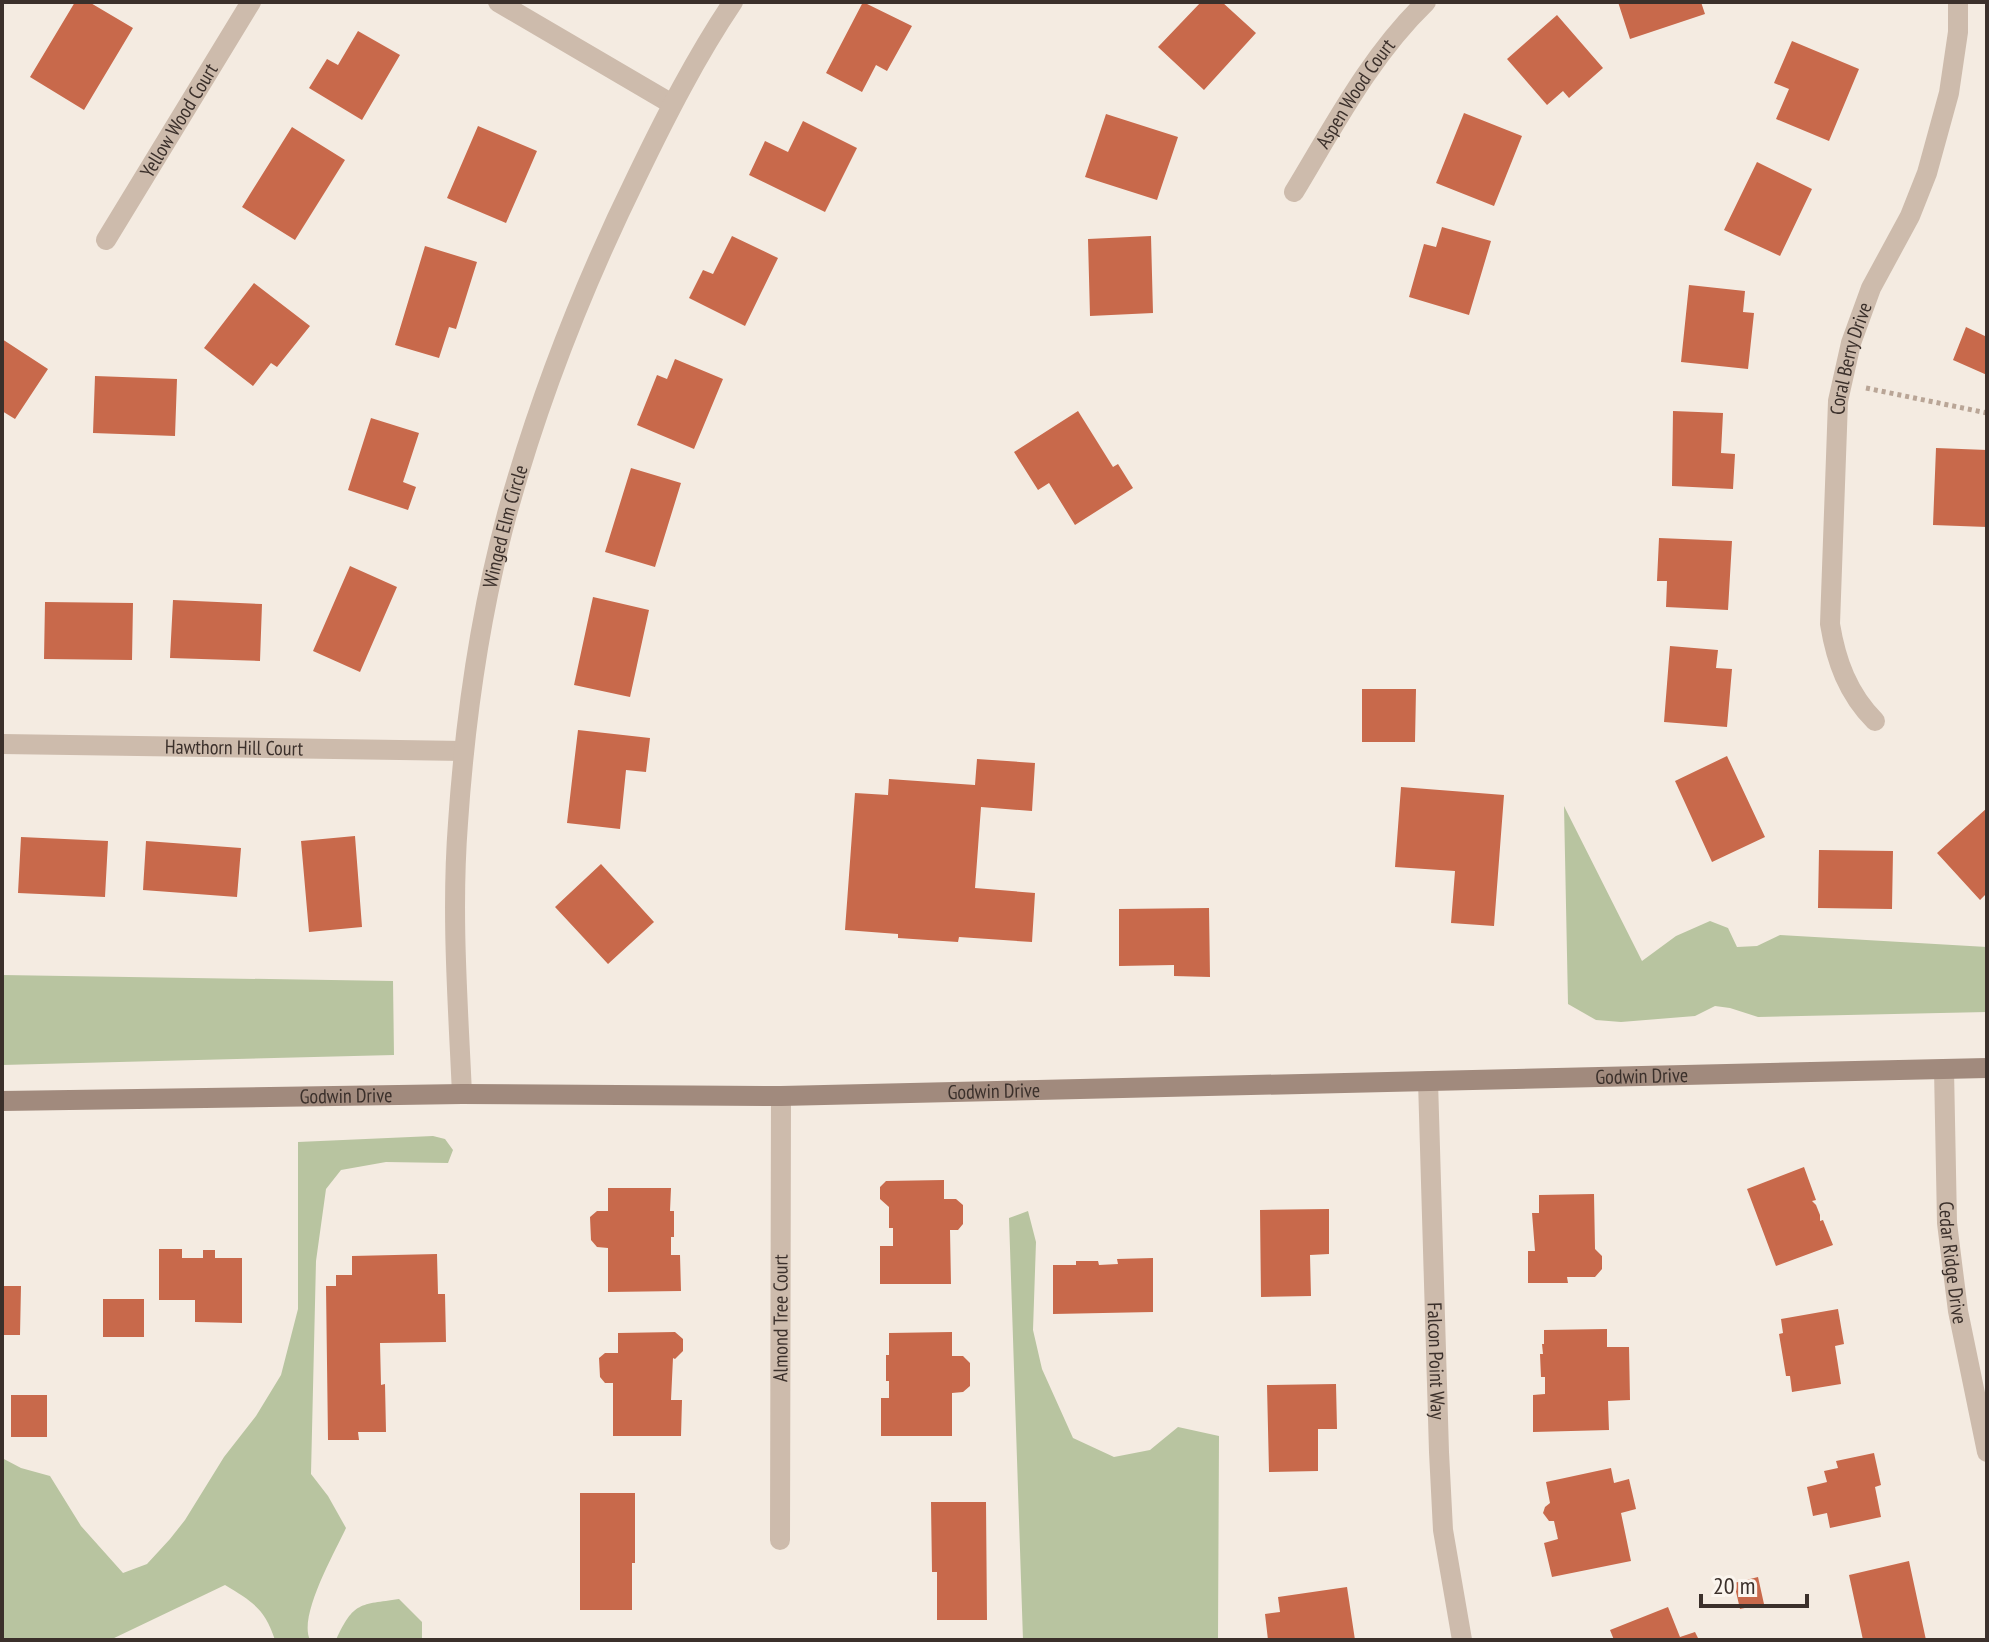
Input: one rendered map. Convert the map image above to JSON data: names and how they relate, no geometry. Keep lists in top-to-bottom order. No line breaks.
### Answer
{"streets":{"street":["Aspen Wood Court","Yellow Wood Court","Coral Berry Drive","Winged Elm Circle","Hawthorn Hill Court","Godwin Drive","Cedar Ridge Drive","Almond Tree Court","Falcon Point Way"]},"crossings":[["Winged Elm Circle","Hawthorn Hill Court"],["Winged Elm Circle","Godwin Drive"],["Godwin Drive","Cedar Ridge Drive"],["Godwin Drive","Almond Tree Court"],["Godwin Drive","Falcon Point Way"]],"scale_bar":"20 m"}
